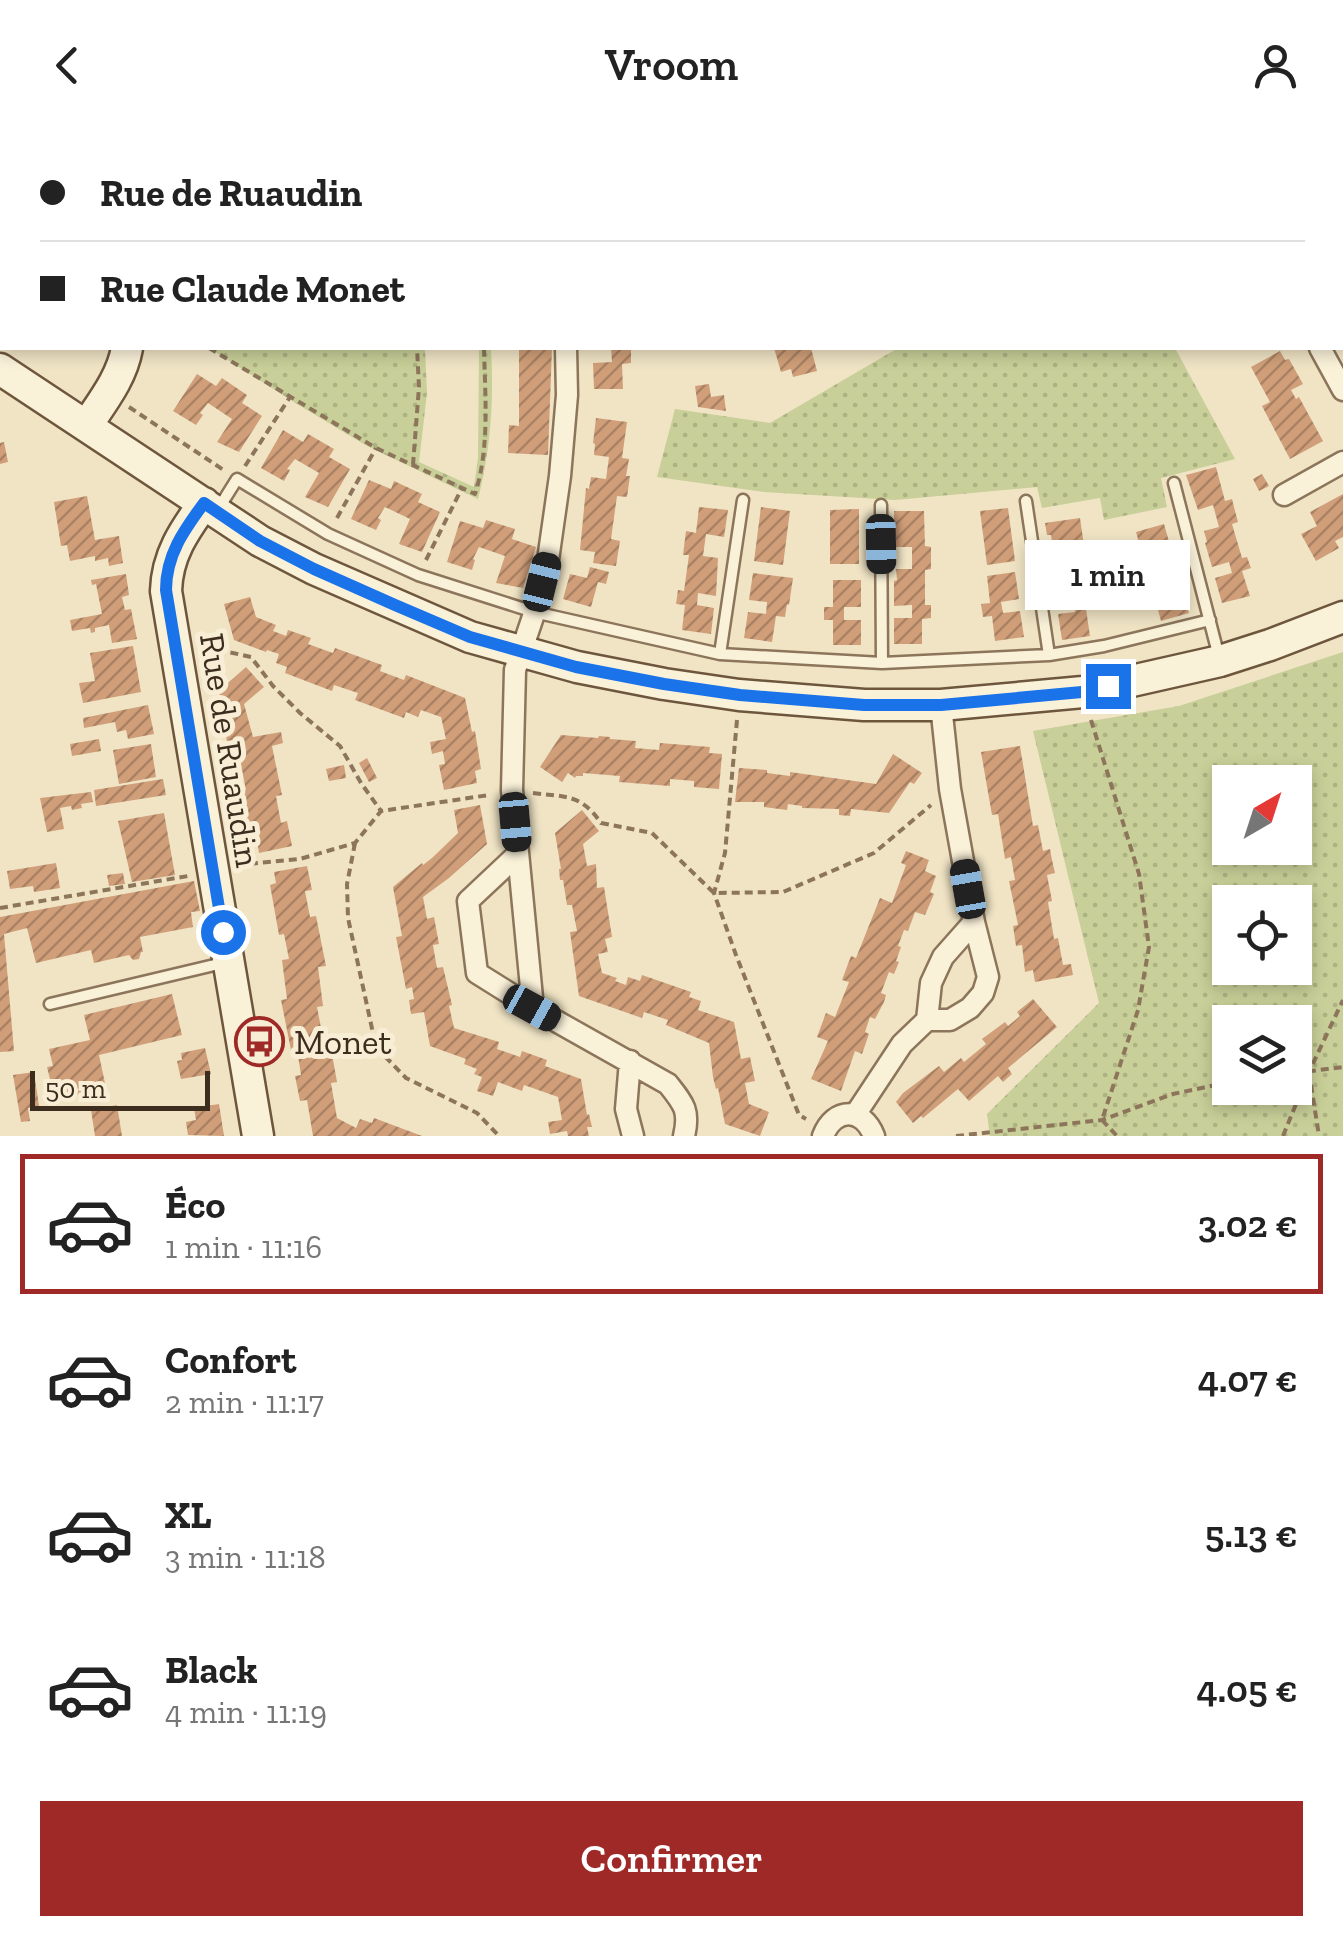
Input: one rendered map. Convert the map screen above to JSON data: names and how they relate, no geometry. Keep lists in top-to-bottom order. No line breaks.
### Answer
{"streets":{"street":["Rue de Ruaudin"]},"places":{"bus stop":["Monet"]},"scale_bar":"50 m","north":"top right","page":{"header":"Vroom","banner":["Rue de Ruaudin","Rue Claude Monet"],"bubble":"1 min","scale":"50 m","list":[{"name":"Éco","note":"1 min · 11:16","value":"3.02 €"},{"name":"Confort","note":"2 min · 11:17","value":"4.07 €"},{"name":"XL","note":"3 min · 11:18","value":"5.13 €"},{"name":"Black","note":"4 min · 11:19","value":"4.05 €"}],"buttons":"Confirmer"}}
